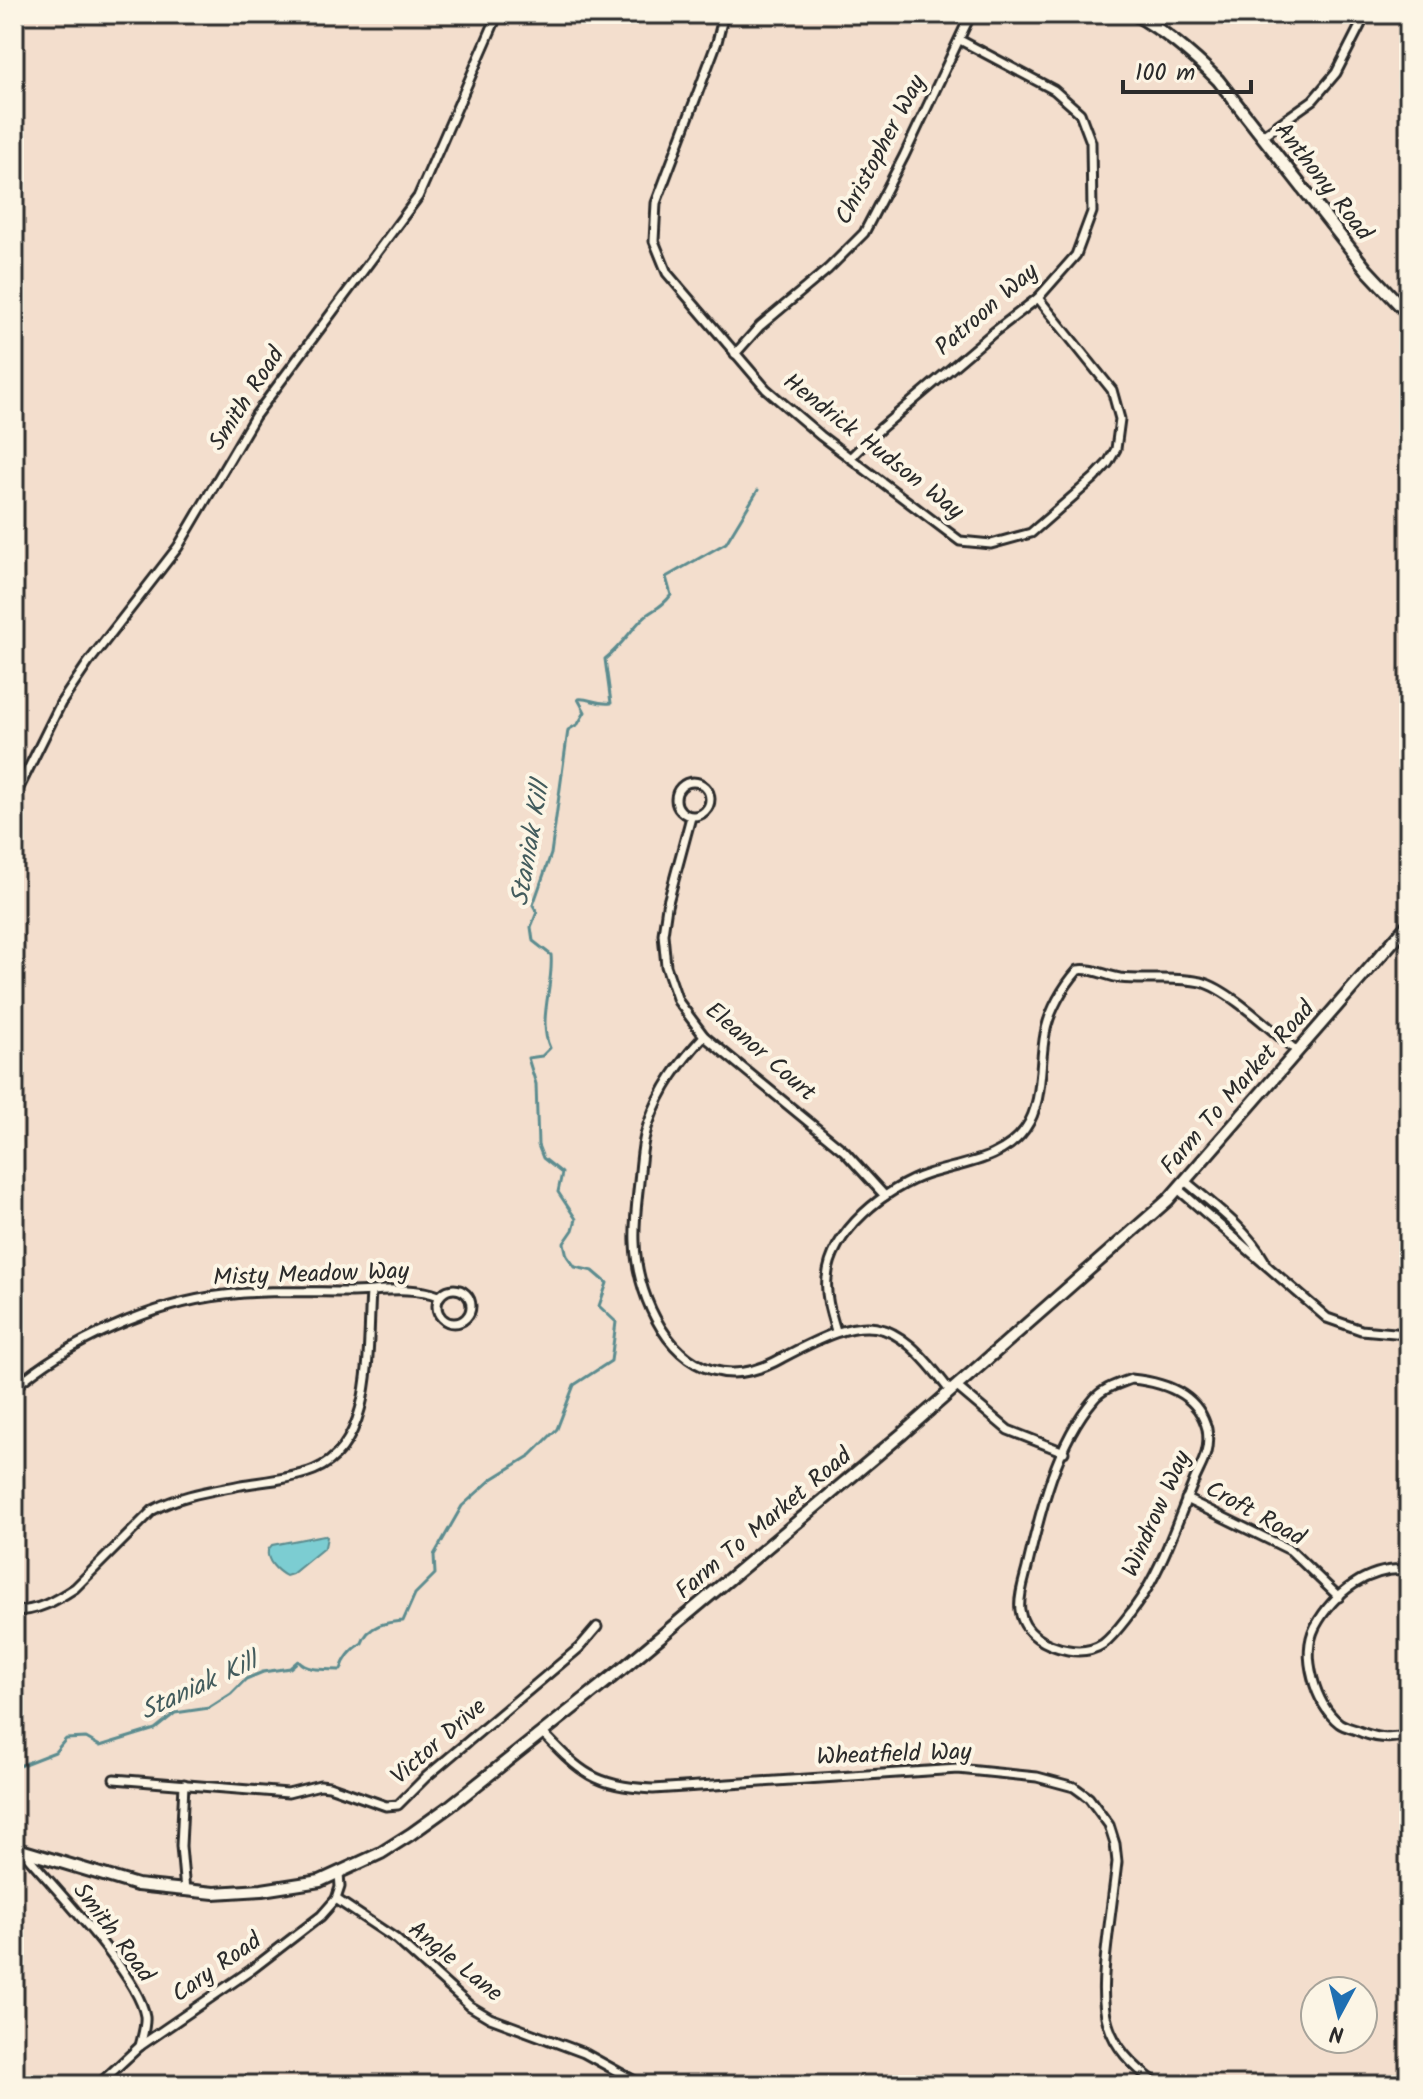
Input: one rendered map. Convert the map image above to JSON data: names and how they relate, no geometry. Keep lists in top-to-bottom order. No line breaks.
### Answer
{"streets":{"street":["Christopher Way","Anthony Road","Patroon Way","Smith Road","Hendrick Hudson Way","Eleanor Court","Farm To Market Road","Misty Meadow Way","Windrow Way","Croft Road","Victor Drive","Wheatfield Way","Angle Lane","Cary Road"]},"crossings":[["Christopher Way","Patroon Way"],["Christopher Way","Hendrick Hudson Way"],["Patroon Way","Hendrick Hudson Way"],["Smith Road","Farm To Market Road"],["Smith Road","Cary Road"],["Farm To Market Road","Wheatfield Way"],["Windrow Way","Croft Road"],["Angle Lane","Cary Road"]],"water":["Staniak Kill"],"scale_bar":"100 m","north":"bottom"}
